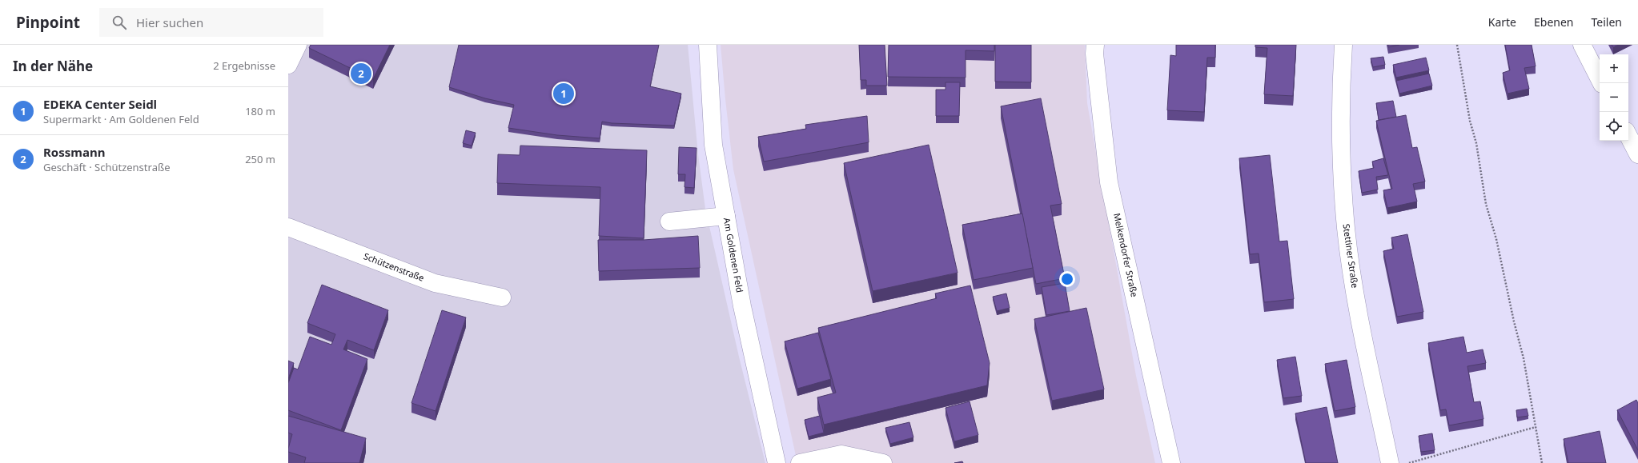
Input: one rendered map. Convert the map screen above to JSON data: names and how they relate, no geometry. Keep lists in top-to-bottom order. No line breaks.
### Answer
{"streets":{"street":["Am Goldenen Feld","Melkendorfer Straße","Stettiner Straße","Schützenstraße"]},"page":{"header":"Pinpoint","search":"Hier suchen","nav":["Karte","Ebenen","Teilen"],"heading":["In der Nähe","2 Ergebnisse"],"map_buttons":["+","−"],"pins":["2","1"],"list":[{"mark":"1","name":"EDEKA Center Seidl","note":"Supermarkt · Am Goldenen Feld","value":"180 m"},{"mark":"2","name":"Rossmann","note":"Geschäft · Schützenstraße","value":"250 m"}]}}
